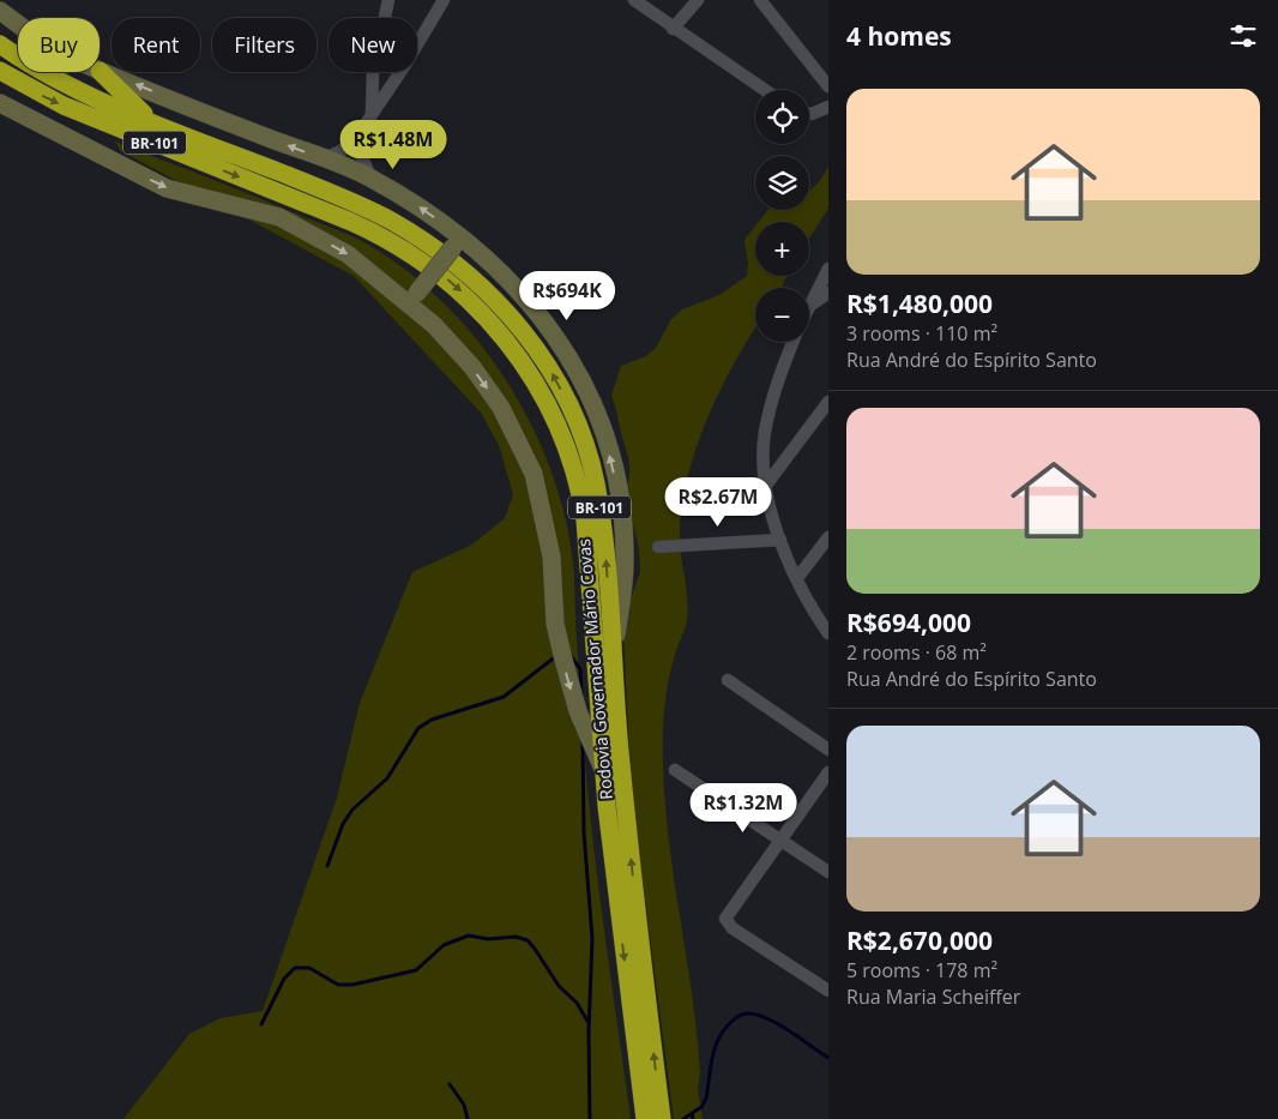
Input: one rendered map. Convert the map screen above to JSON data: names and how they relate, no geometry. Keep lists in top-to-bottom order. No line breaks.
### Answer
{"streets":{"highway":["BR-101","Rodovia Governador Mário Covas"]},"page":{"heading":"4 homes","chip":["Buy","Rent","Filters","New"],"list":[{"name":"R$1,480,000","note":"3 rooms · 110 m² · Rua André do Espírito Santo"},{"name":"R$694,000","note":"2 rooms · 68 m² · Rua André do Espírito Santo"},{"name":"R$2,670,000","note":"5 rooms · 178 m² · Rua Maria Scheiffer"}],"map_buttons":["+","−"],"price":["R$1.48M","R$694K","R$2.67M","R$1.32M"]}}
